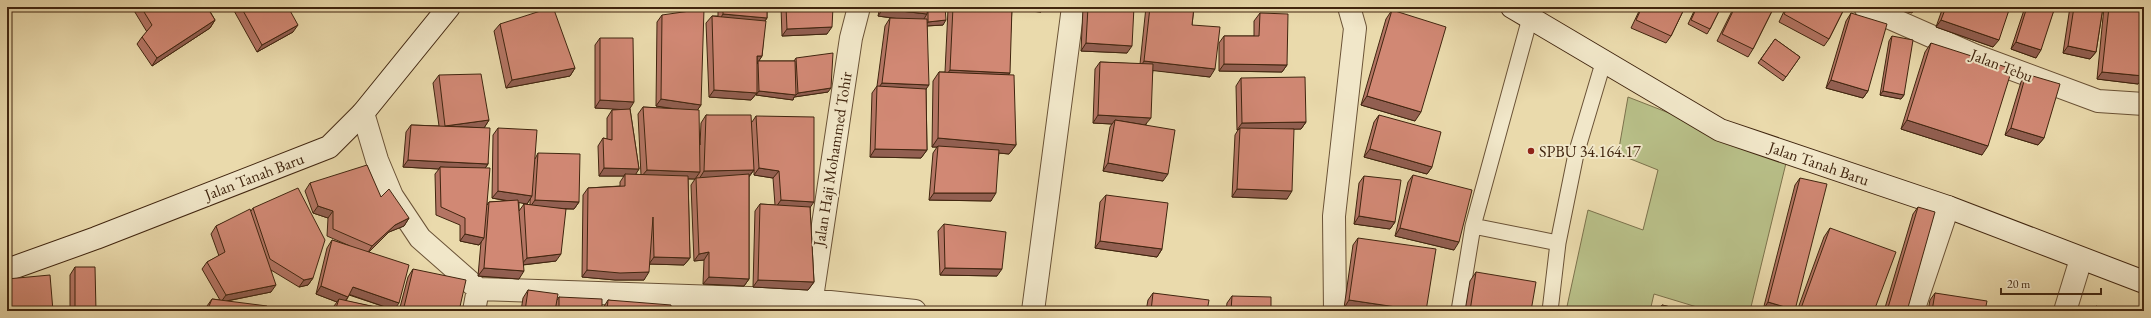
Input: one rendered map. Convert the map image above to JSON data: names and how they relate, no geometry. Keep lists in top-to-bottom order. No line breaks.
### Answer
{"streets":{"street":["Jalan Tebu","Jalan Haji Mohammed Tohir","Jalan Tanah Baru"]},"places":["SPBU 34.164.17"],"scale_bar":"20 m"}
